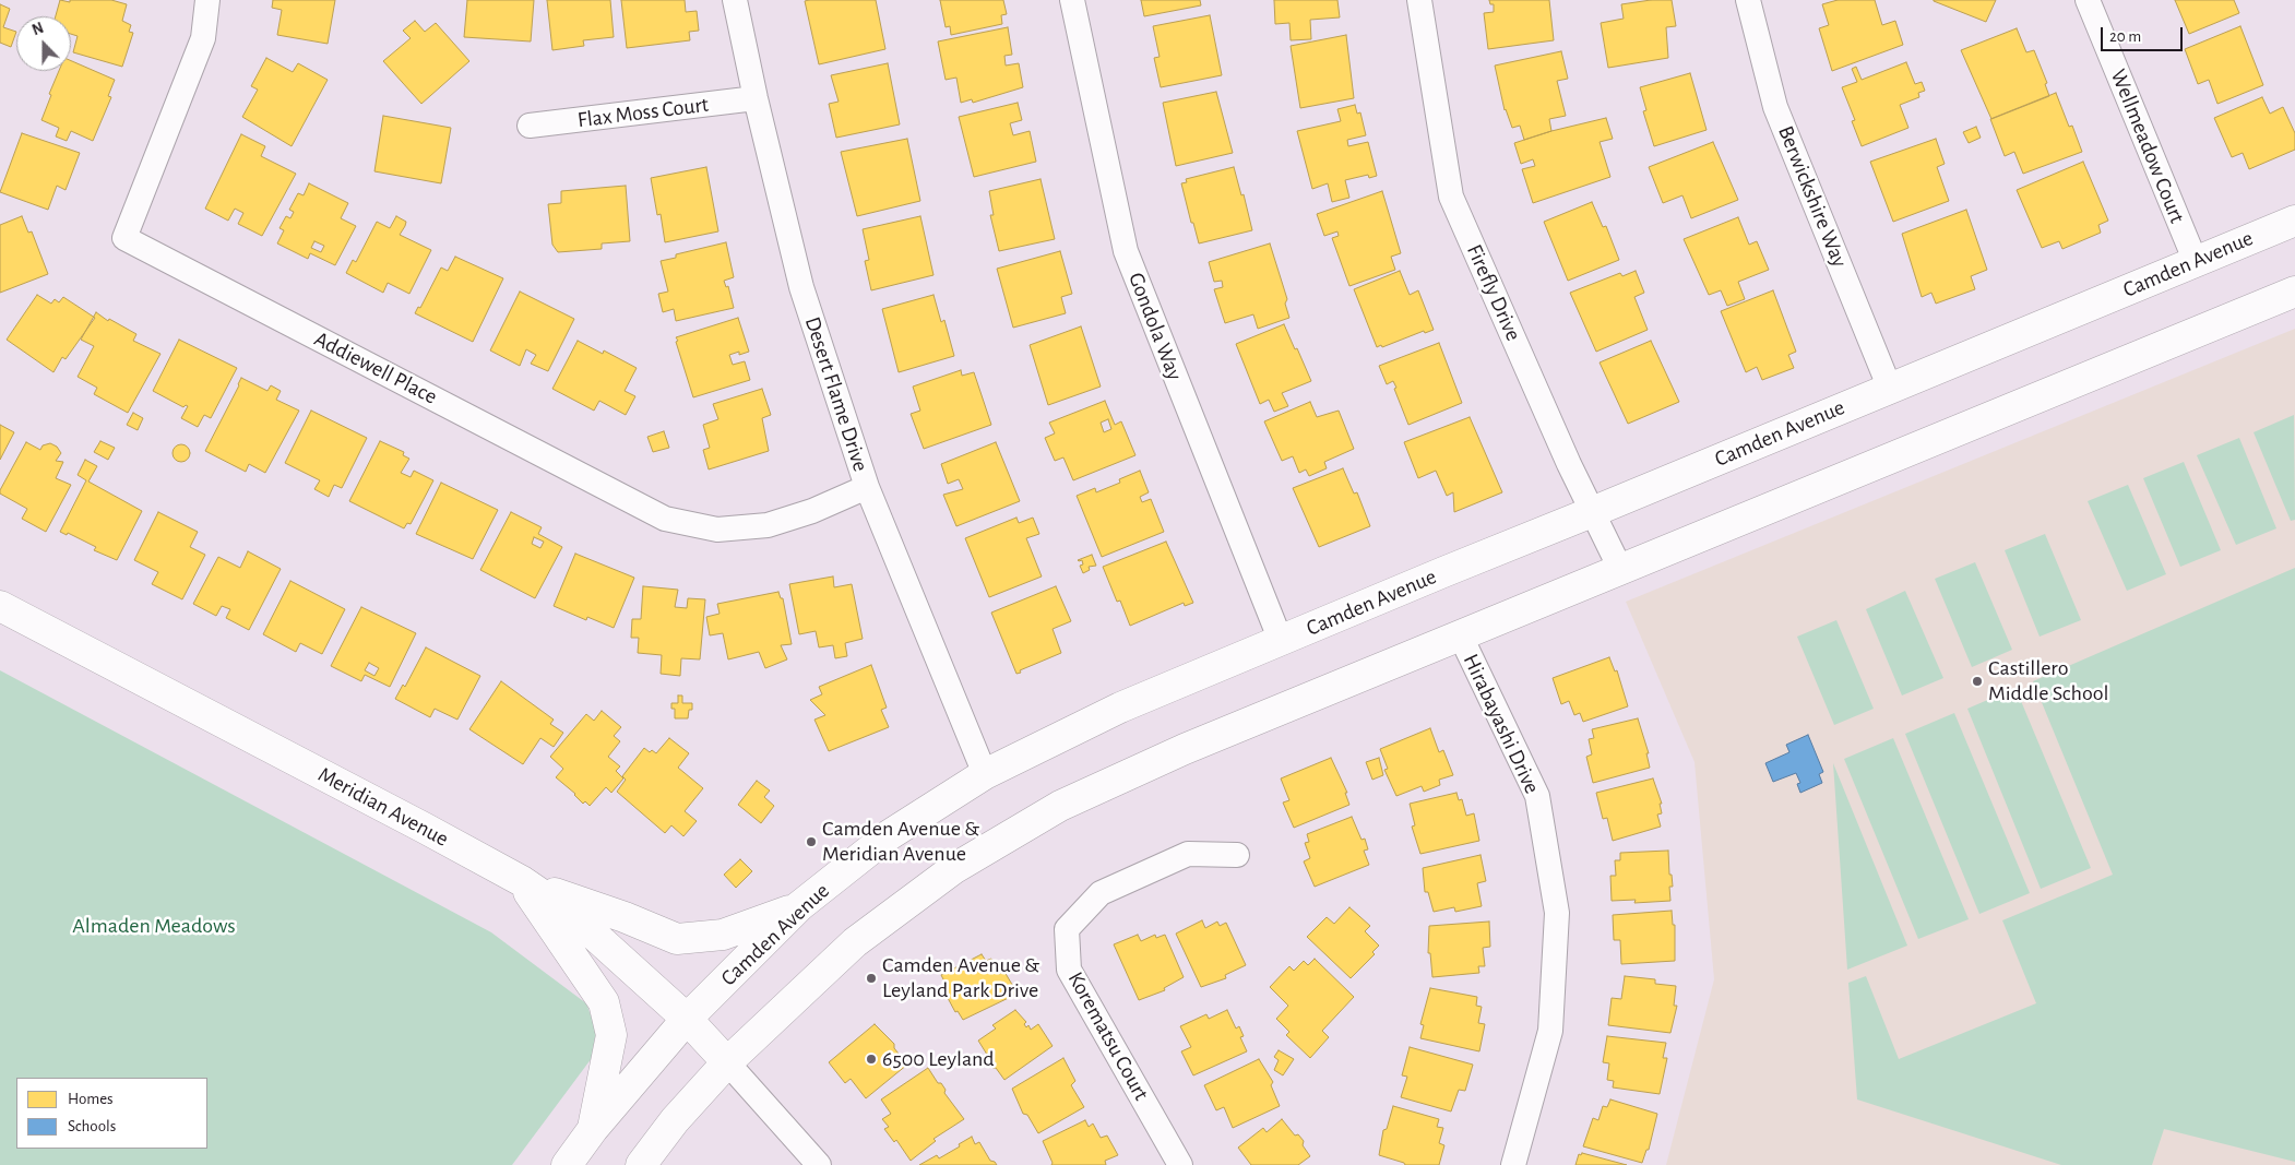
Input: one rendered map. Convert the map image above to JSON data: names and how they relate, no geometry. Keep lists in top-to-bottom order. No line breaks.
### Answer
{"streets":{"main road":["Camden Avenue","Meridian Avenue"],"street":["Flax Moss Court","Wellmeadow Court","Berwickshire Way","Firefly Drive","Gondola Way","Addiewell Place","Desert Flame Drive","Hirabayashi Drive","Korematsu Court"]},"crossings":[["Flax Moss Court","Desert Flame Drive"],["Wellmeadow Court","Camden Avenue"],["Berwickshire Way","Camden Avenue"],["Camden Avenue","Firefly Drive"],["Camden Avenue","Gondola Way"],["Camden Avenue","Desert Flame Drive"],["Camden Avenue","Meridian Avenue"],["Addiewell Place","Desert Flame Drive"]],"parks":["Almaden Meadows"],"places":["Castillero Middle School","Camden Avenue & Meridian Avenue","Camden Avenue & Leyland Park Drive","6500 Leyland"],"legend":["Homes","Schools"],"scale_bar":"20 m","north":"top"}
